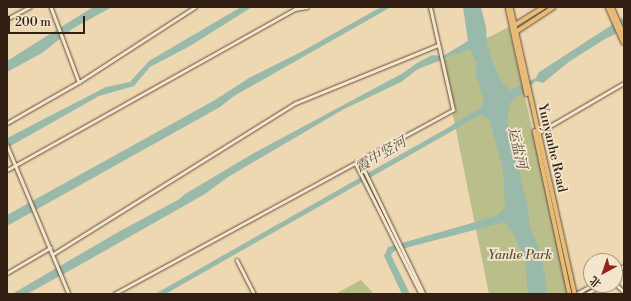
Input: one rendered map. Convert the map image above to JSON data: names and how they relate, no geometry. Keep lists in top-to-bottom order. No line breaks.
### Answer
{"streets":{"main road":["Yunyanhe Road"]},"water":["运盐河","霞中竖河"],"parks":["Yanhe Park"],"scale_bar":"200 m","north":"bottom left"}
